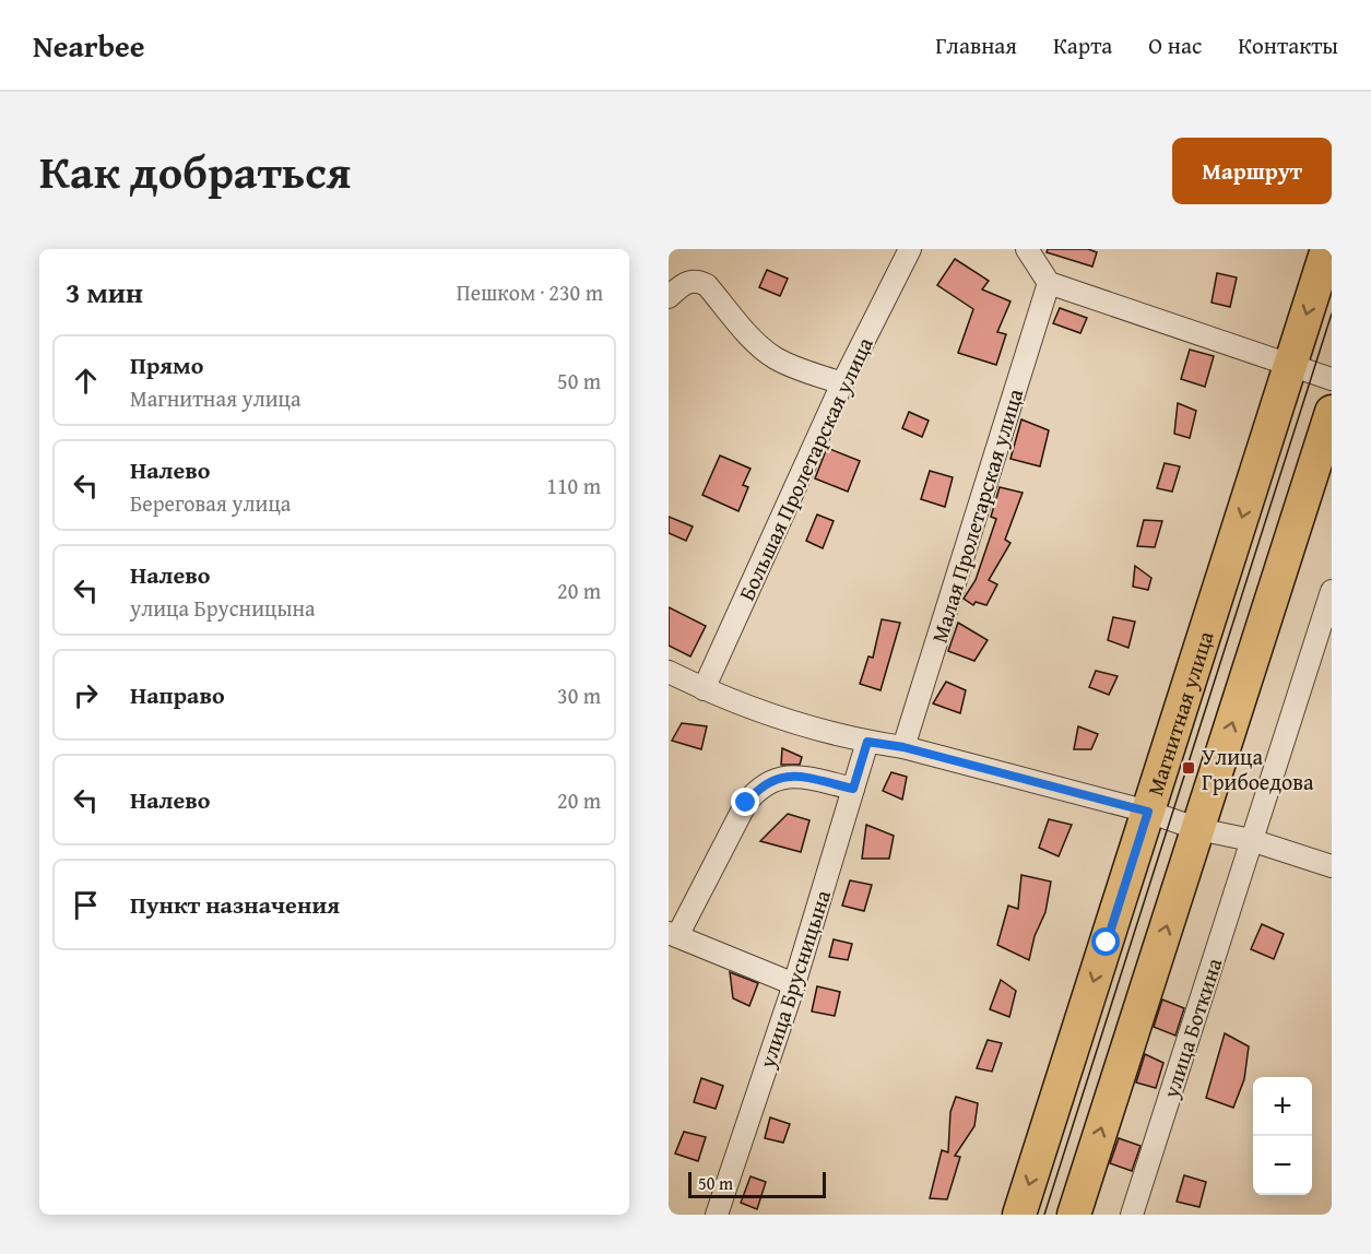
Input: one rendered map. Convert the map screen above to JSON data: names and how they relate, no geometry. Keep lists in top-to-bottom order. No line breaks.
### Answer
{"streets":{"main road":["Магнитная улица"],"street":["Большая Пролетарская улица","Малая Пролетарская улица","улица Брусницына","улица Боткина"]},"places":{"transit":["Улица Грибоедова"]},"scale_bar":"50 m","page":{"header":"Nearbee","nav":["Главная","Карта","О нас","Контакты"],"title":"Как добраться","buttons":"Маршрут","heading":["3 мин","Пешком · 230 m"],"list":[["Прямо","Магнитная улица","50 m"],["Налево","Береговая улица","110 m"],["Налево","улица Брусницына","20 m"],["Направо","30 m"],["Налево","20 m"],"Пункт назначения"],"map_buttons":["+","−"],"scale":"50 m"}}
